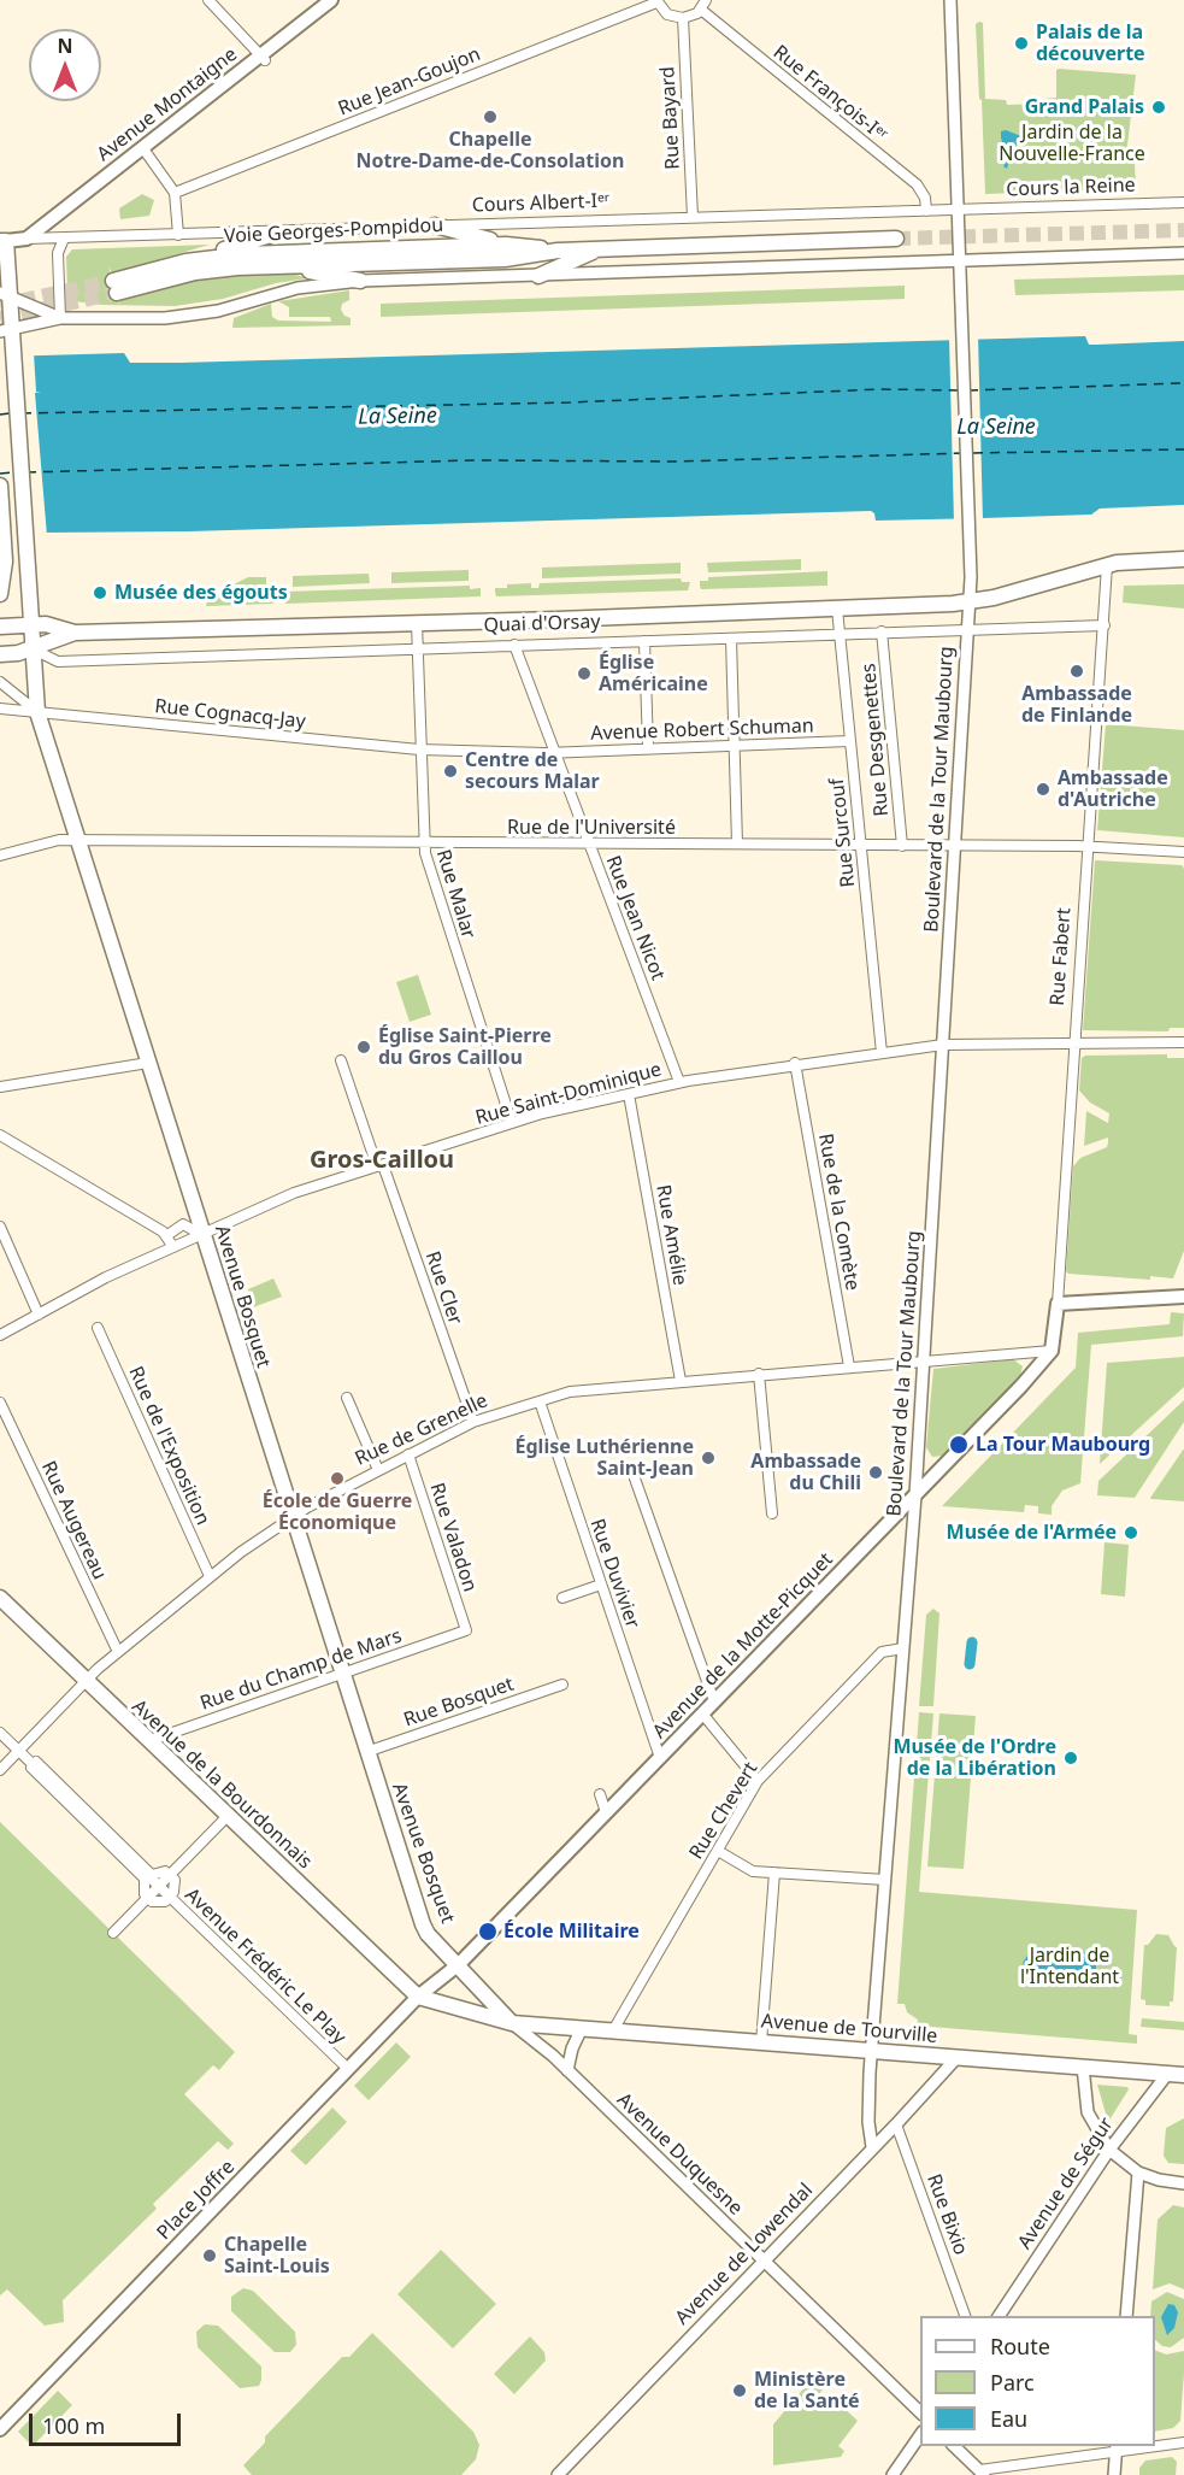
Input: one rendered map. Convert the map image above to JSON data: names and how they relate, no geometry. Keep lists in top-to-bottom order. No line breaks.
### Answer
{"streets":{"main road":["Avenue Montaigne","Voie Georges-Pompidou","Quai d'Orsay","Rue Fabert","Avenue Bosquet","Avenue de la Motte-Picquet","Avenue de la Bourdonnais","Avenue de Tourville","Place Joffre"],"street":["Rue Jean-Goujon","Rue François-Iᵉʳ","Rue Bayard","Cours la Reine","Cours Albert-Iᵉʳ","Rue Cognacq-Jay","Avenue Robert Schuman","Rue Desgenettes","Boulevard de la Tour Maubourg","Rue de l'Université","Rue Surcouf","Rue Malar","Rue Jean Nicot","Rue Saint-Dominique","Rue de la Comète","Rue Amélie","Rue Cler","Rue de Grenelle","Rue de l'Exposition","Rue Augereau","Rue Valadon","Rue Duvivier","Rue du Champ de Mars","Rue Bosquet","Rue Chevert","Avenue Frédéric Le Play","Avenue Duquesne","Avenue de Ségur","Rue Bixio","Avenue de Lowendal"]},"crossings":[["Rue François-Iᵉʳ","Cours Albert-Iᵉʳ"],["Avenue Montaigne","Cours Albert-Iᵉʳ"],["Rue Bayard","Cours Albert-Iᵉʳ"],["Cours la Reine","Cours Albert-Iᵉʳ"],["Cours la Reine","Boulevard de la Tour Maubourg"],["Cours Albert-Iᵉʳ","Boulevard de la Tour Maubourg"],["Quai d'Orsay","Rue Desgenettes"],["Quai d'Orsay","Boulevard de la Tour Maubourg"],["Quai d'Orsay","Rue Surcouf"],["Quai d'Orsay","Rue Malar"],["Quai d'Orsay","Rue Jean Nicot"],["Quai d'Orsay","Rue Fabert"],["Quai d'Orsay","Avenue Bosquet"],["Rue Cognacq-Jay","Avenue Robert Schuman"],["Rue Cognacq-Jay","Rue Malar"],["Rue Cognacq-Jay","Rue Jean Nicot"],["Rue Cognacq-Jay","Avenue Bosquet"],["Avenue Robert Schuman","Rue Surcouf"],["Avenue Robert Schuman","Rue Jean Nicot"],["Rue Desgenettes","Rue de l'Université"],["Boulevard de la Tour Maubourg","Rue de l'Université"],["Boulevard de la Tour Maubourg","Rue Saint-Dominique"],["Boulevard de la Tour Maubourg","Rue de Grenelle"],["Boulevard de la Tour Maubourg","Avenue de la Motte-Picquet"],["Boulevard de la Tour Maubourg","Rue Chevert"],["Boulevard de la Tour Maubourg","Avenue de Tourville"],["Boulevard de la Tour Maubourg","Avenue de Lowendal"],["Rue de l'Université","Rue Surcouf"],["Rue de l'Université","Rue Malar"],["Rue de l'Université","Rue Jean Nicot"],["Rue de l'Université","Rue Fabert"],["Rue de l'Université","Avenue Bosquet"],["Rue Surcouf","Rue Saint-Dominique"],["Rue Malar","Rue Saint-Dominique"],["Rue Jean Nicot","Rue Saint-Dominique"],["Rue Fabert","Rue Saint-Dominique"],["Rue Fabert","Rue de Grenelle"],["Rue Fabert","Avenue de la Motte-Picquet"],["Rue Saint-Dominique","Rue de la Comète"],["Rue Saint-Dominique","Rue Amélie"],["Rue Saint-Dominique","Rue Cler"],["Rue Saint-Dominique","Avenue Bosquet"],["Rue de la Comète","Rue de Grenelle"],["Rue Amélie","Rue de Grenelle"],["Rue Cler","Rue de Grenelle"],["Avenue Bosquet","Rue de Grenelle"],["Avenue Bosquet","Avenue de la Motte-Picquet"],["Avenue Bosquet","Rue du Champ de Mars"],["Avenue Bosquet","Rue Bosquet"],["Avenue Bosquet","Avenue de Tourville"],["Avenue Bosquet","Avenue Duquesne"],["Rue de Grenelle","Rue de l'Exposition"],["Rue de Grenelle","Rue Augereau"],["Rue de Grenelle","Rue Valadon"],["Rue de Grenelle","Rue Duvivier"],["Rue de Grenelle","Avenue de la Motte-Picquet"],["Rue de Grenelle","Avenue de la Bourdonnais"],["Rue Valadon","Rue du Champ de Mars"],["Rue Duvivier","Avenue de la Motte-Picquet"],["Avenue de la Motte-Picquet","Avenue de la Bourdonnais"],["Avenue de la Motte-Picquet","Avenue de Tourville"],["Avenue de la Motte-Picquet","Place Joffre"],["Rue du Champ de Mars","Avenue de la Bourdonnais"],["Avenue de la Bourdonnais","Avenue de Tourville"],["Avenue de la Bourdonnais","Place Joffre"],["Rue Chevert","Avenue de Tourville"],["Avenue Frédéric Le Play","Place Joffre"],["Avenue de Tourville","Avenue Duquesne"],["Avenue de Tourville","Avenue de Ségur"],["Avenue de Tourville","Place Joffre"],["Avenue de Tourville","Avenue de Lowendal"],["Avenue Duquesne","Avenue de Lowendal"],["Rue Bixio","Avenue de Lowendal"]],"districts":["Gros-Caillou"],"water":["La Seine"],"parks":["Jardin de la Nouvelle-France","Jardin de l'Intendant"],"places":["Palais de la découverte","Grand Palais","Chapelle Notre-Dame-de-Consolation","Musée des égouts","Ambassade de Finlande","Église Américaine","Centre de secours Malar","Ambassade d'Autriche","Église Saint-Pierre du Gros Caillou","La Tour Maubourg","Église Luthérienne Saint-Jean","Ambassade du Chili","École de Guerre Économique","Musée de l'Armée","Musée de l'Ordre de la Libération","École Militaire","Chapelle Saint-Louis","Ministère de la Santé"],"legend":["Route","Parc","Eau"],"scale_bar":"100 m","north":"top"}
